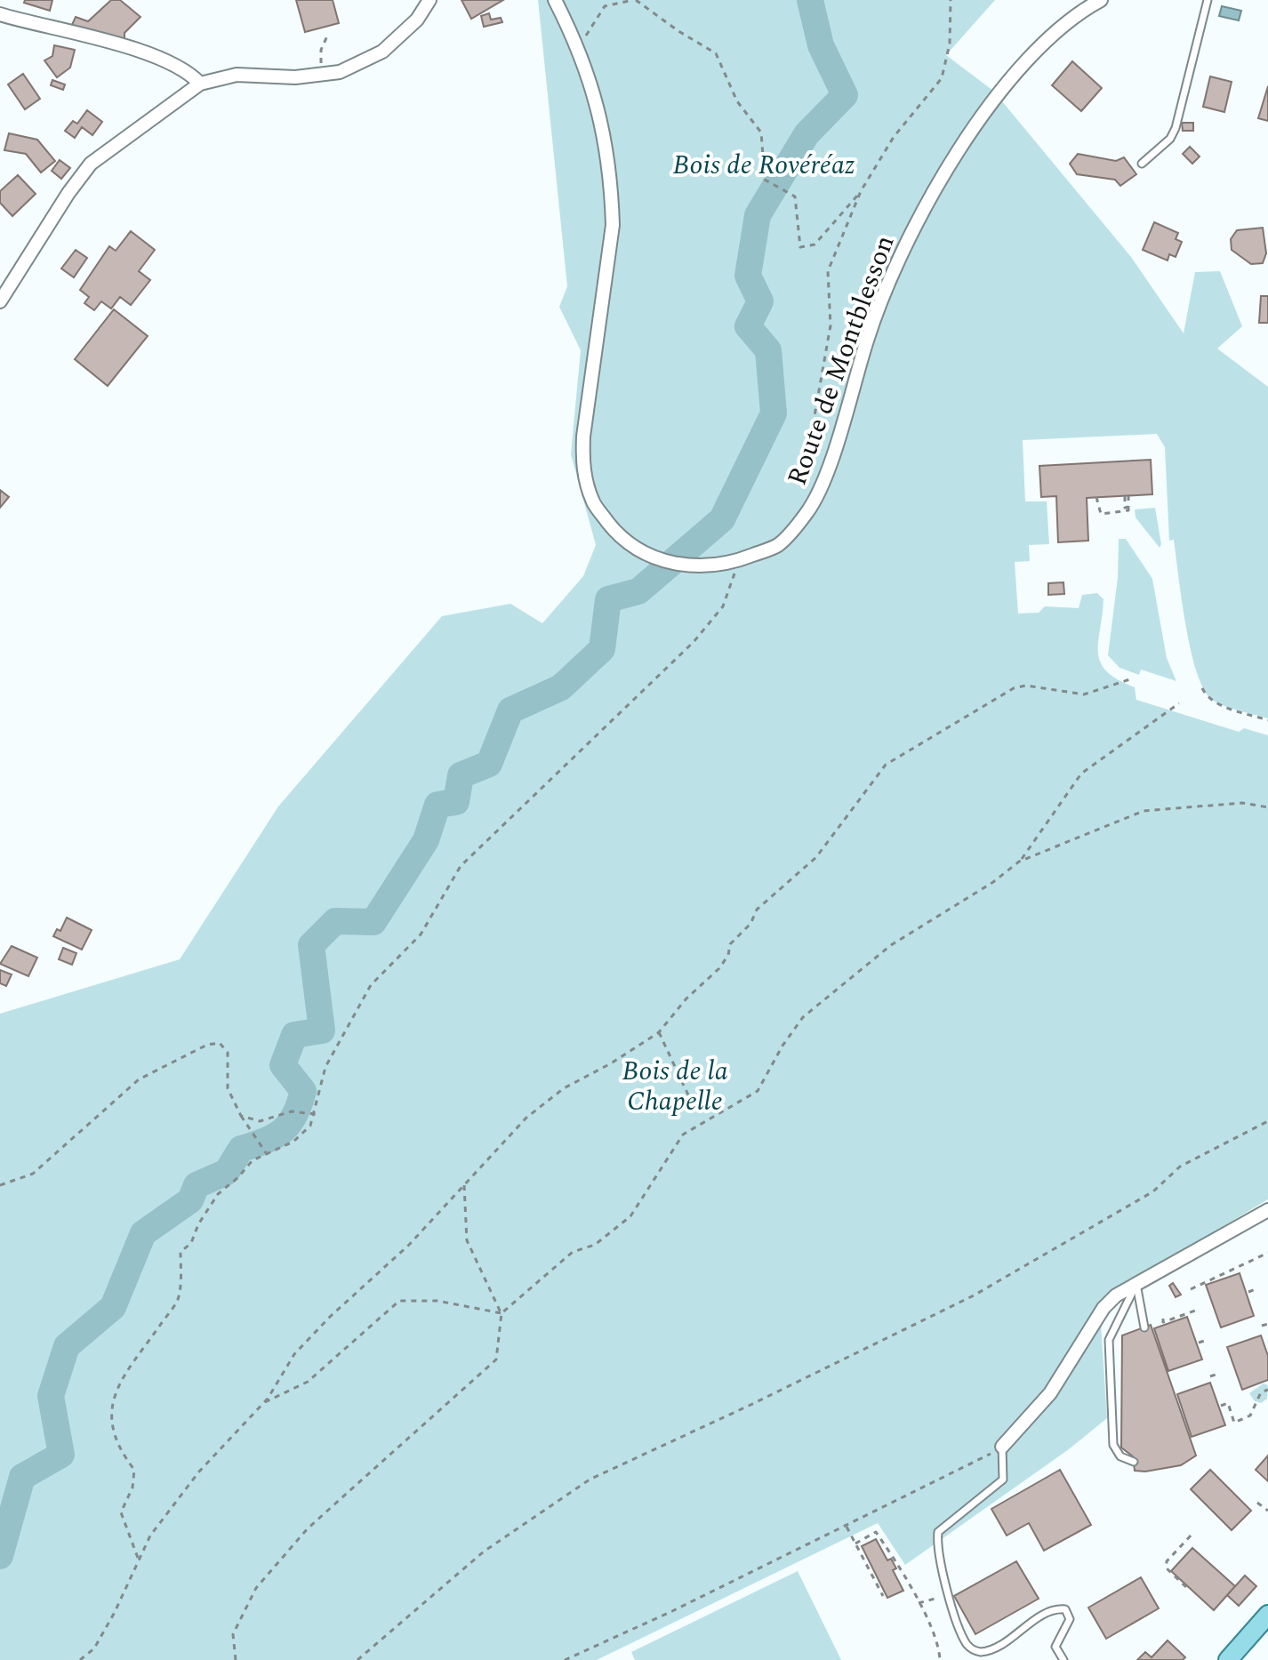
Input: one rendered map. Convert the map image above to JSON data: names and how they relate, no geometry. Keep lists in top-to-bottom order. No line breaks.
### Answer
{"streets":{"street":["Route de Montblesson"]},"parks":["Bois de Rovéréaz","Bois de la Chapelle"]}
